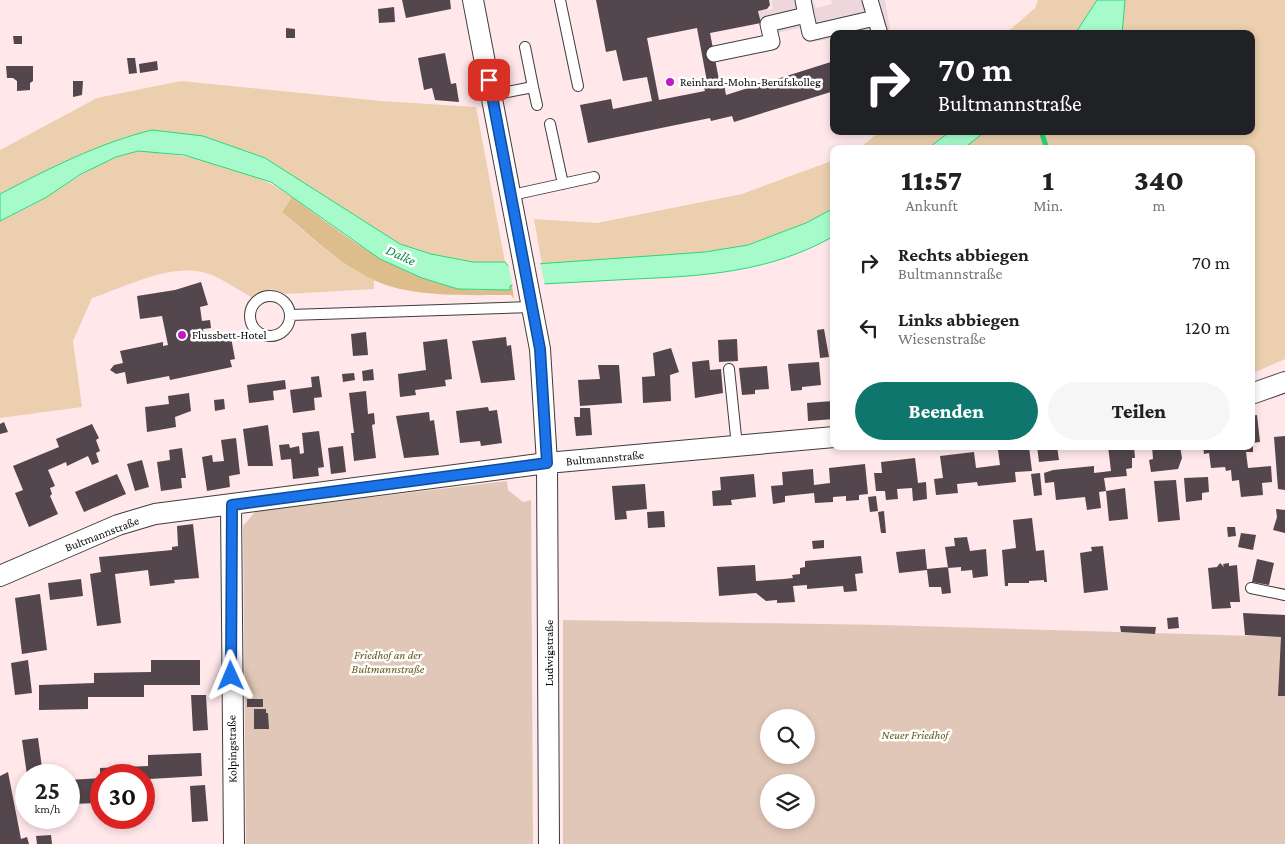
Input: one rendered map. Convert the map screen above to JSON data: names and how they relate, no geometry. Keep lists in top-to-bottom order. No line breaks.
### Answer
{"streets":{"street":["Bultmannstraße","Ludwigstraße","Kolpingstraße"]},"crossings":[["Bultmannstraße","Ludwigstraße"],["Bultmannstraße","Kolpingstraße"]],"water":["Dalke"],"parks":["Friedhof an der Bultmannstraße","Neuer Friedhof"],"places":["Reinhard-Mohn-Berufskolleg","Flussbett-Hotel"],"page":{"turn":["70 m","Bultmannstraße"],"eta":["11:57","Ankunft","1","Min.","340","m"],"list":[{"name":"Rechts abbiegen","note":"Bultmannstraße","value":"70 m"},{"name":"Links abbiegen","note":"Wiesenstraße","value":"120 m"}],"buttons":["Beenden","Teilen"],"speed":"25 km/h","limit":"30"}}
